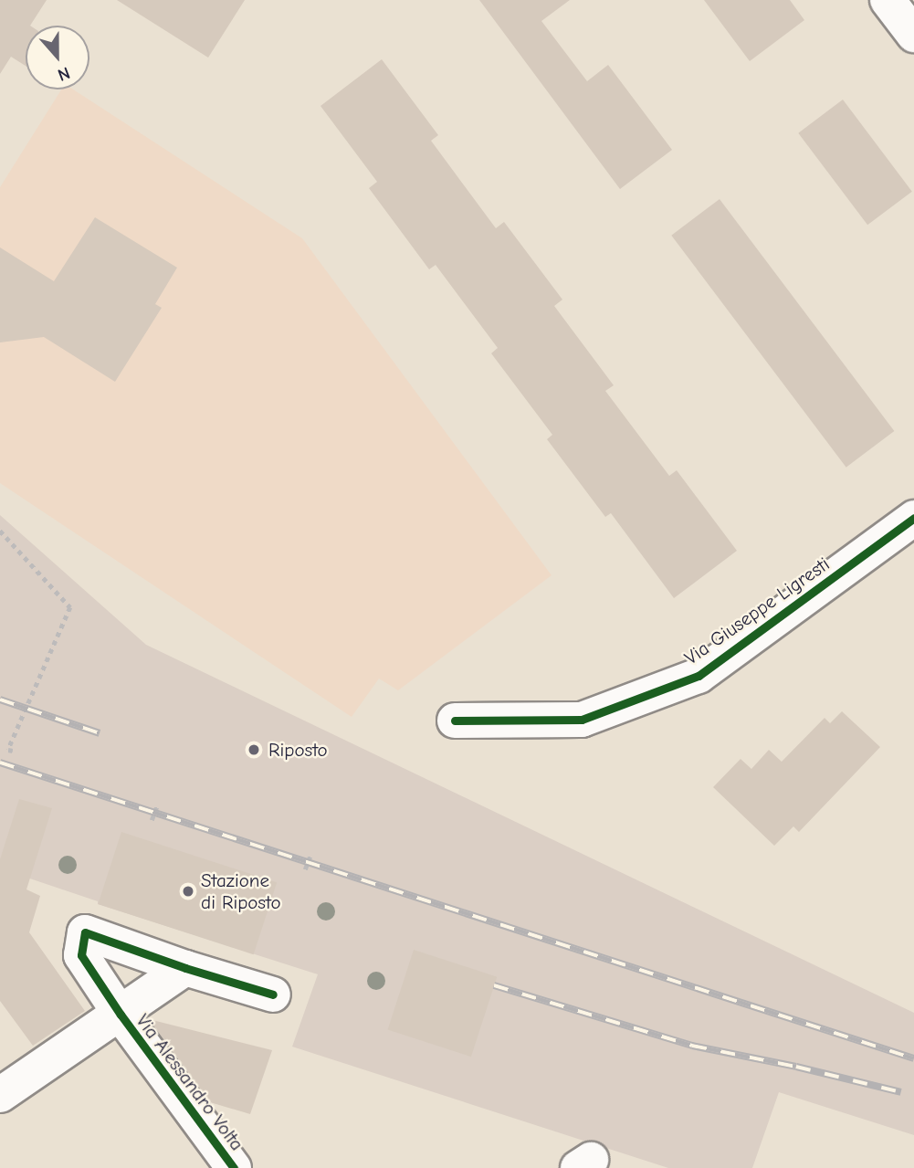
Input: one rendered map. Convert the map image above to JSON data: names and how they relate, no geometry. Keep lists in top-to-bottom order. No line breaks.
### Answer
{"streets":{"street":["Via Giuseppe Ligresti","Via Alessandro Volta"]},"places":["Riposto","Stazione di Riposto"],"north":"bottom"}
